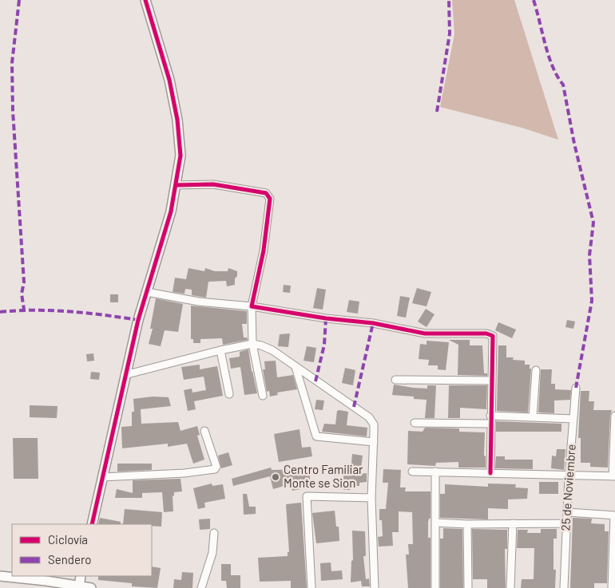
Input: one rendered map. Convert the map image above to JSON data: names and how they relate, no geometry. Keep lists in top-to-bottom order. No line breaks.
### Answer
{"streets":{"street":["25 de Noviembre"]},"places":["Centro Familiar Monte se Sion"],"legend":["Ciclovía","Sendero"]}
